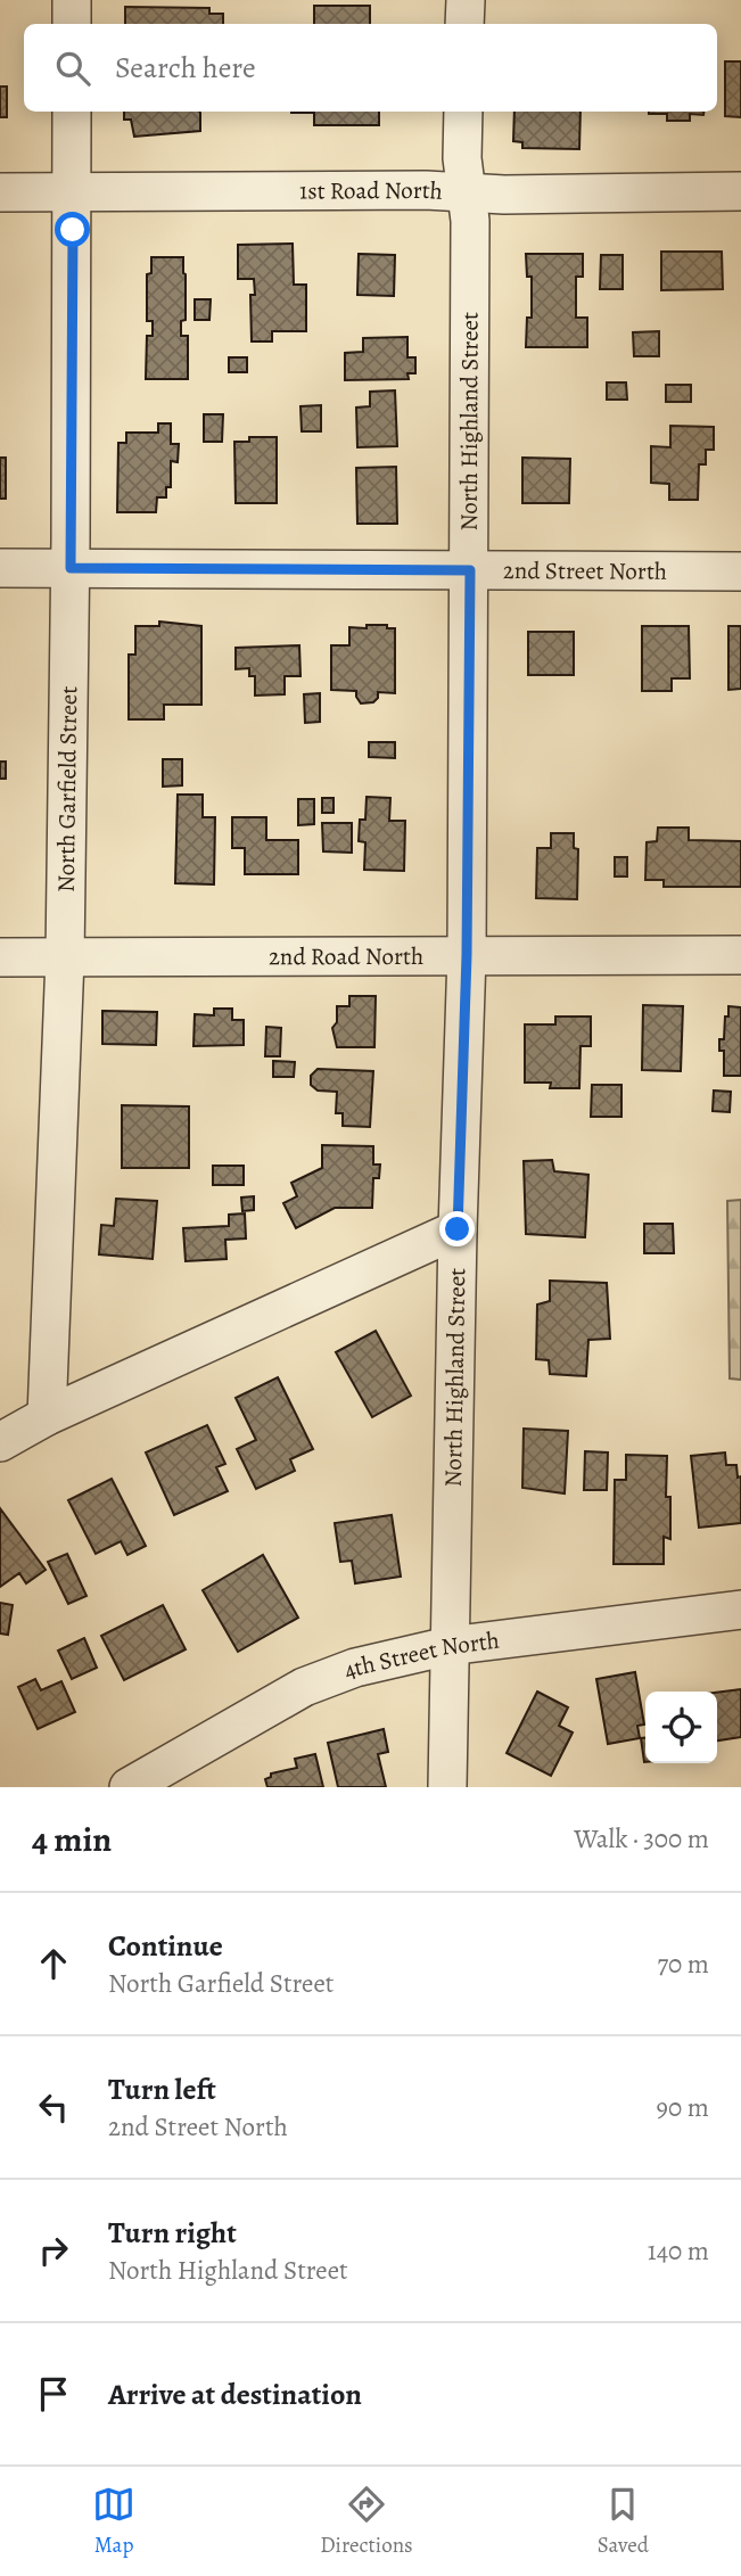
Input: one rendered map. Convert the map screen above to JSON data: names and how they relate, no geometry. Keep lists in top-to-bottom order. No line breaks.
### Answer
{"streets":{"street":["1st Road North","North Highland Street","2nd Street North","North Garfield Street","2nd Road North","4th Street North"]},"crossings":[["1st Road North","North Highland Street"],["1st Road North","North Garfield Street"],["North Highland Street","2nd Street North"],["North Highland Street","2nd Road North"],["North Highland Street","4th Street North"],["2nd Street North","North Garfield Street"],["North Garfield Street","2nd Road North"]],"page":{"search":"Search here","heading":["4 min","Walk · 300 m"],"list":[["Continue","North Garfield Street","70 m"],["Turn left","2nd Street North","90 m"],["Turn right","North Highland Street","140 m"],"Arrive at destination"],"nav":["Map","Directions","Saved"]}}
